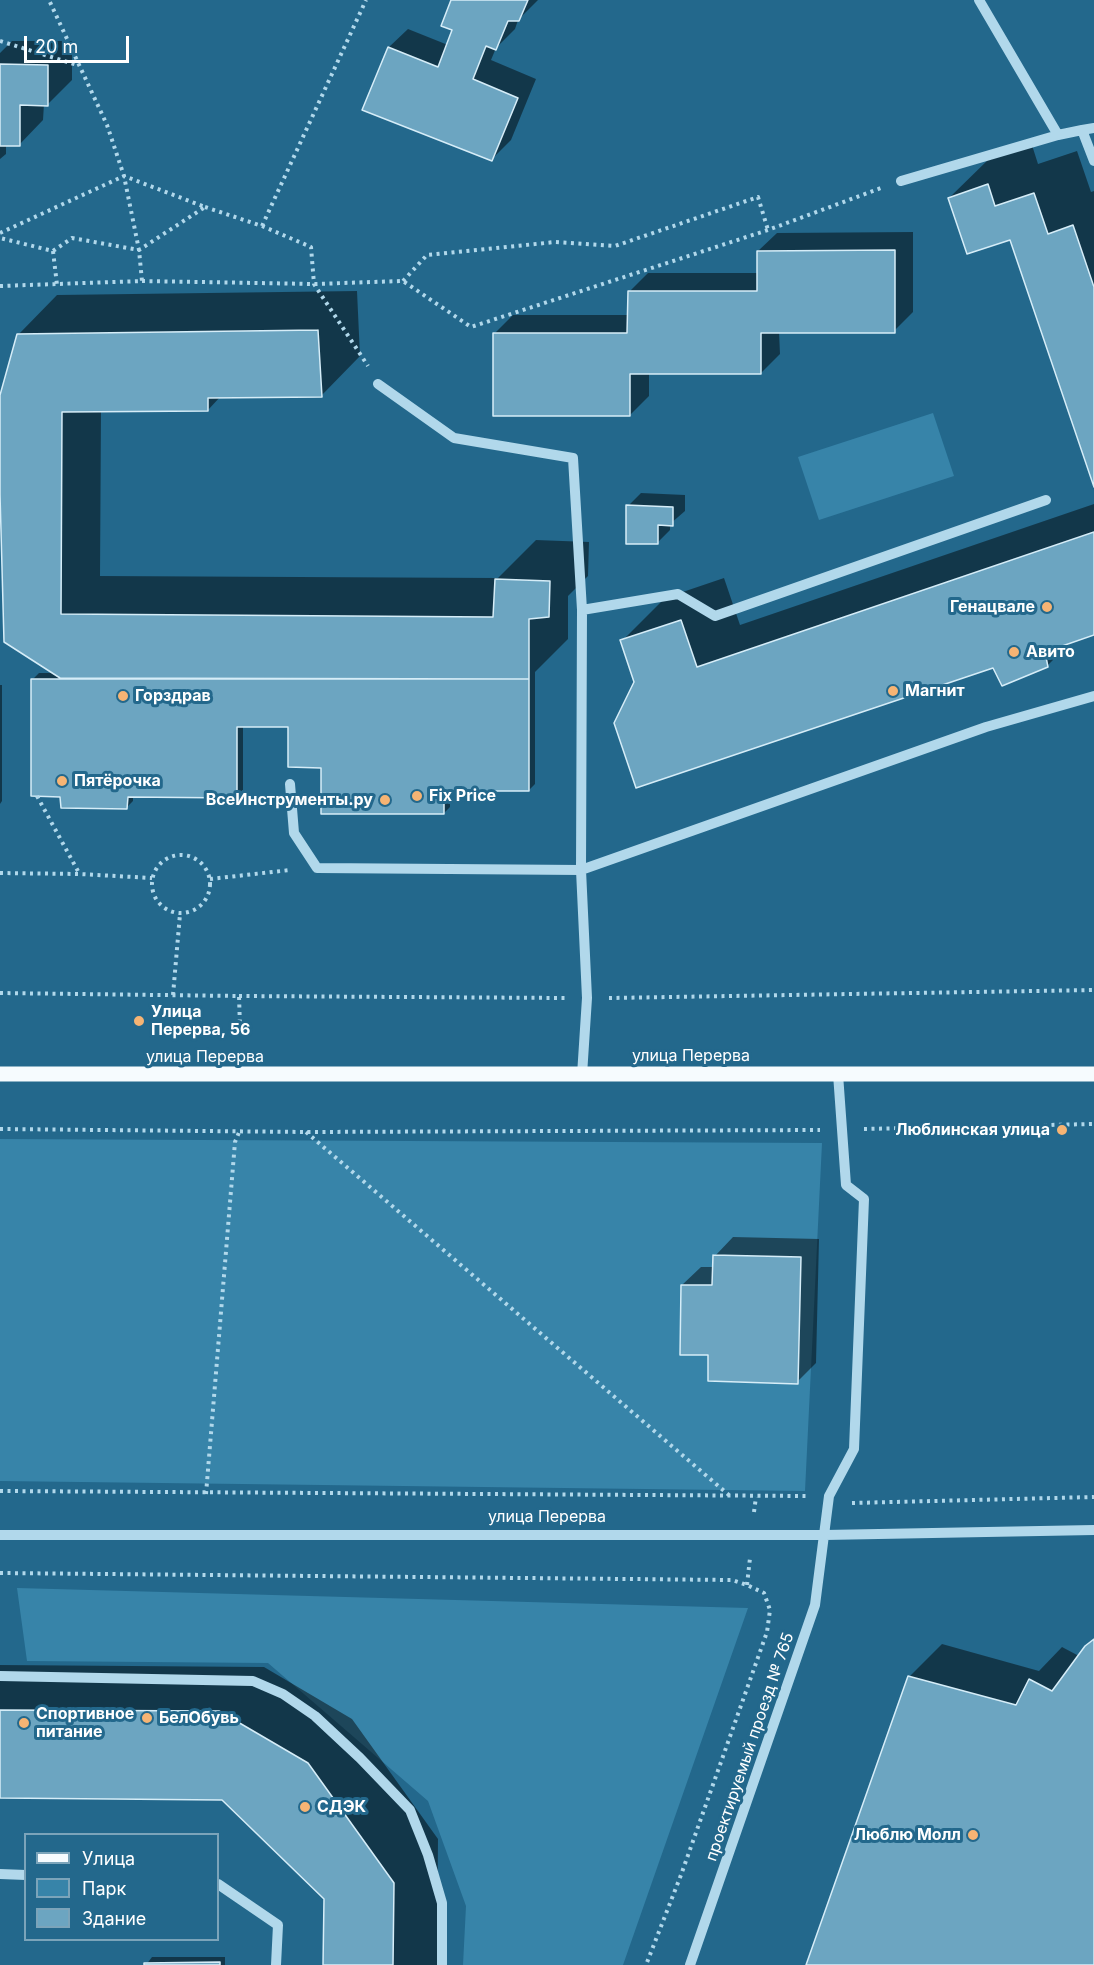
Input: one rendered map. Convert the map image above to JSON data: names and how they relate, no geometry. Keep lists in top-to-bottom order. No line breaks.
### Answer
{"streets":{"main road":["улица Перерва"],"street":["проектируемый проезд № 765"]},"crossings":[["улица Перерва","проектируемый проезд № 765"]],"places":["Генацвале","Авито","Магнит","Горздрав","Пятёрочка","Fix Price","ВсеИнструменты.ру","Улица Перерва, 56","Люблинская улица","БелОбувь","Спортивное питание","СДЭК","Люблю Молл"],"legend":["Улица","Парк","Здание"],"scale_bar":"20 m"}
